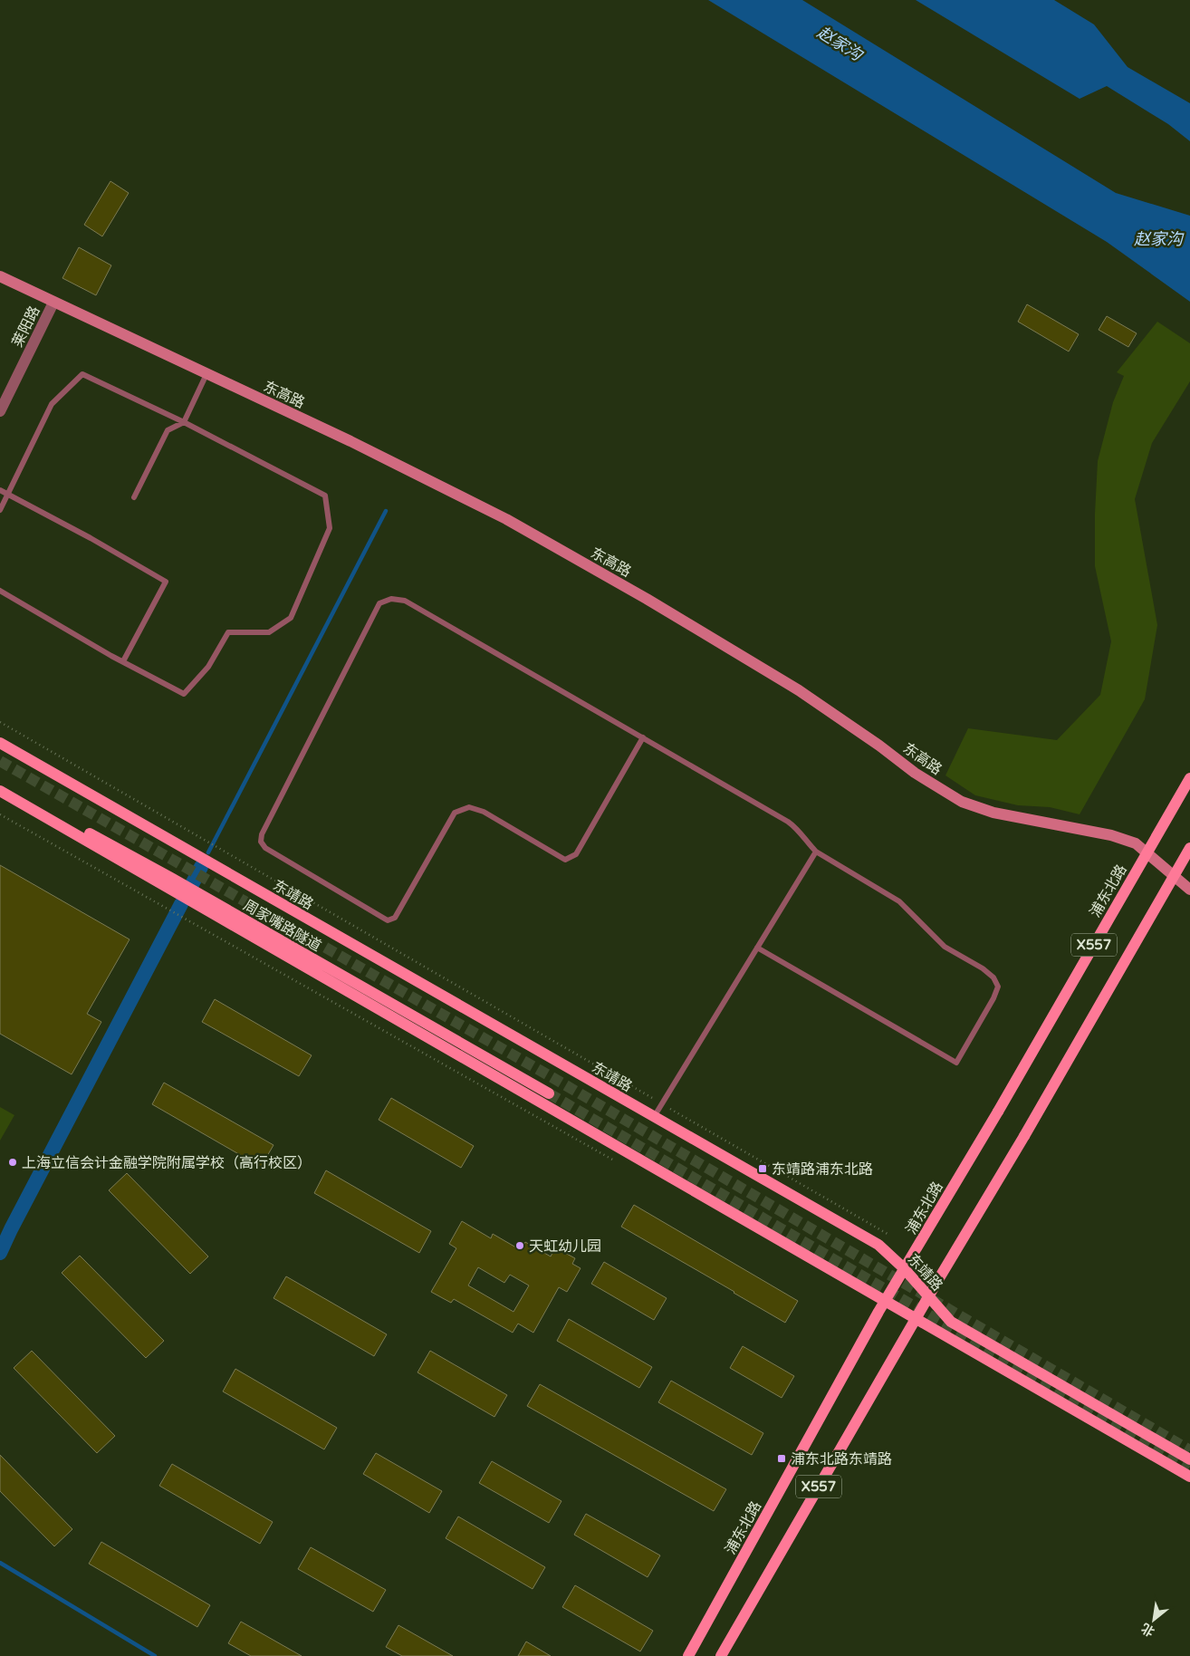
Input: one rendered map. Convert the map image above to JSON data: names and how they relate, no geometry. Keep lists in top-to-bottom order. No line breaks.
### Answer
{"streets":{"main road":["浦东北路","东靖路","周家嘴路隧道","X557"],"street":["莱阳路","东高路"]},"crossings":[["莱阳路","东高路"],["浦东北路","东靖路"],["东靖路","X557"]],"water":["赵家沟"],"places":{"other":["上海立信会计金融学院附属学校（高行校区）","天虹幼儿园"],"transit":["东靖路浦东北路","浦东北路东靖路"]},"north":"bottom left"}
